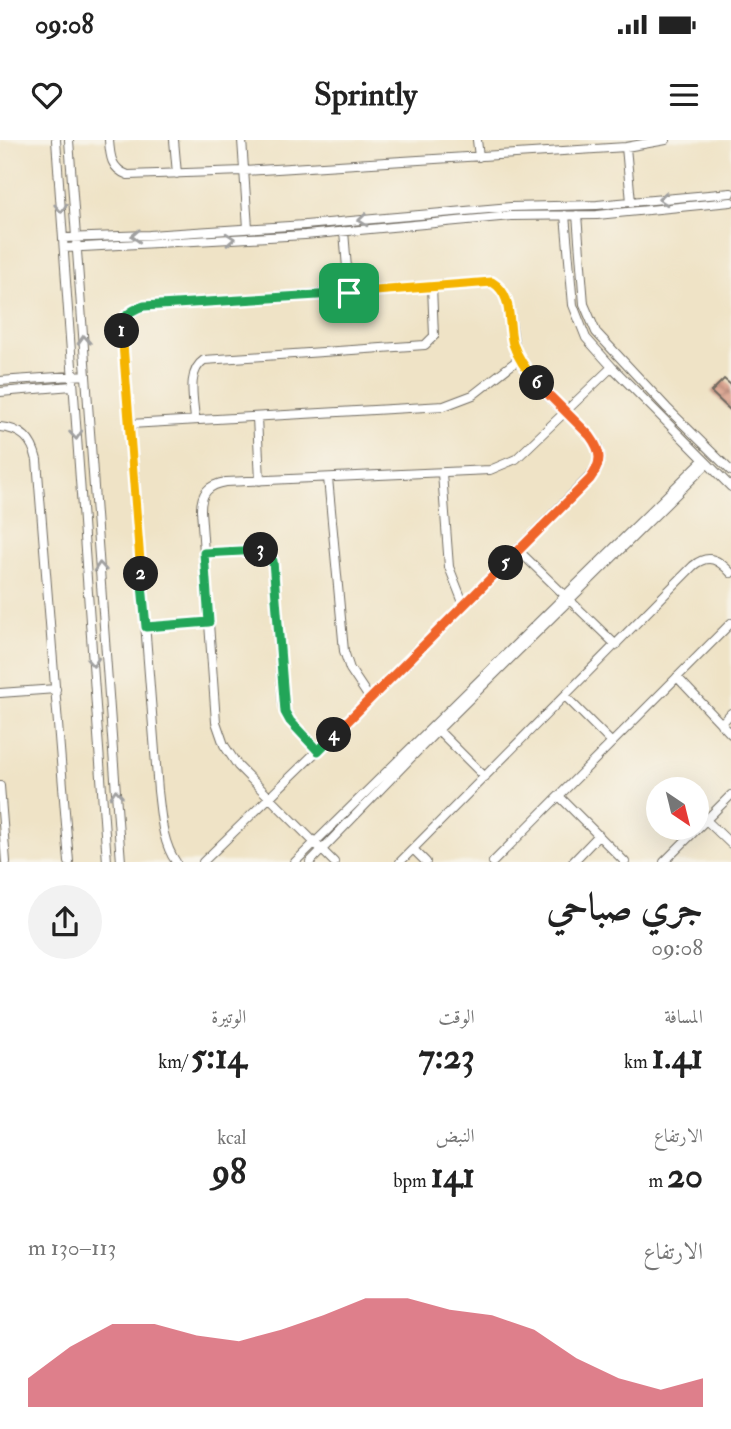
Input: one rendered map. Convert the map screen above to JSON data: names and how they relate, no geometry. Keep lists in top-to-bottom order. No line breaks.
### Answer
{"north":"bottom right","page":{"status":"09:08","header":"Sprintly","pins":["1","6","3","5","2","4"],"heading":["جري صباحي","09:08"],"stats":[["المسافة","1.41 km"],["الوقت","7:23"],["الوتيرة","5:14 /km"],["الارتفاع","20 m"],["النبض","141 bpm"],["kcal","98"]],"chart":["الارتفاع","113–130 m"]}}
